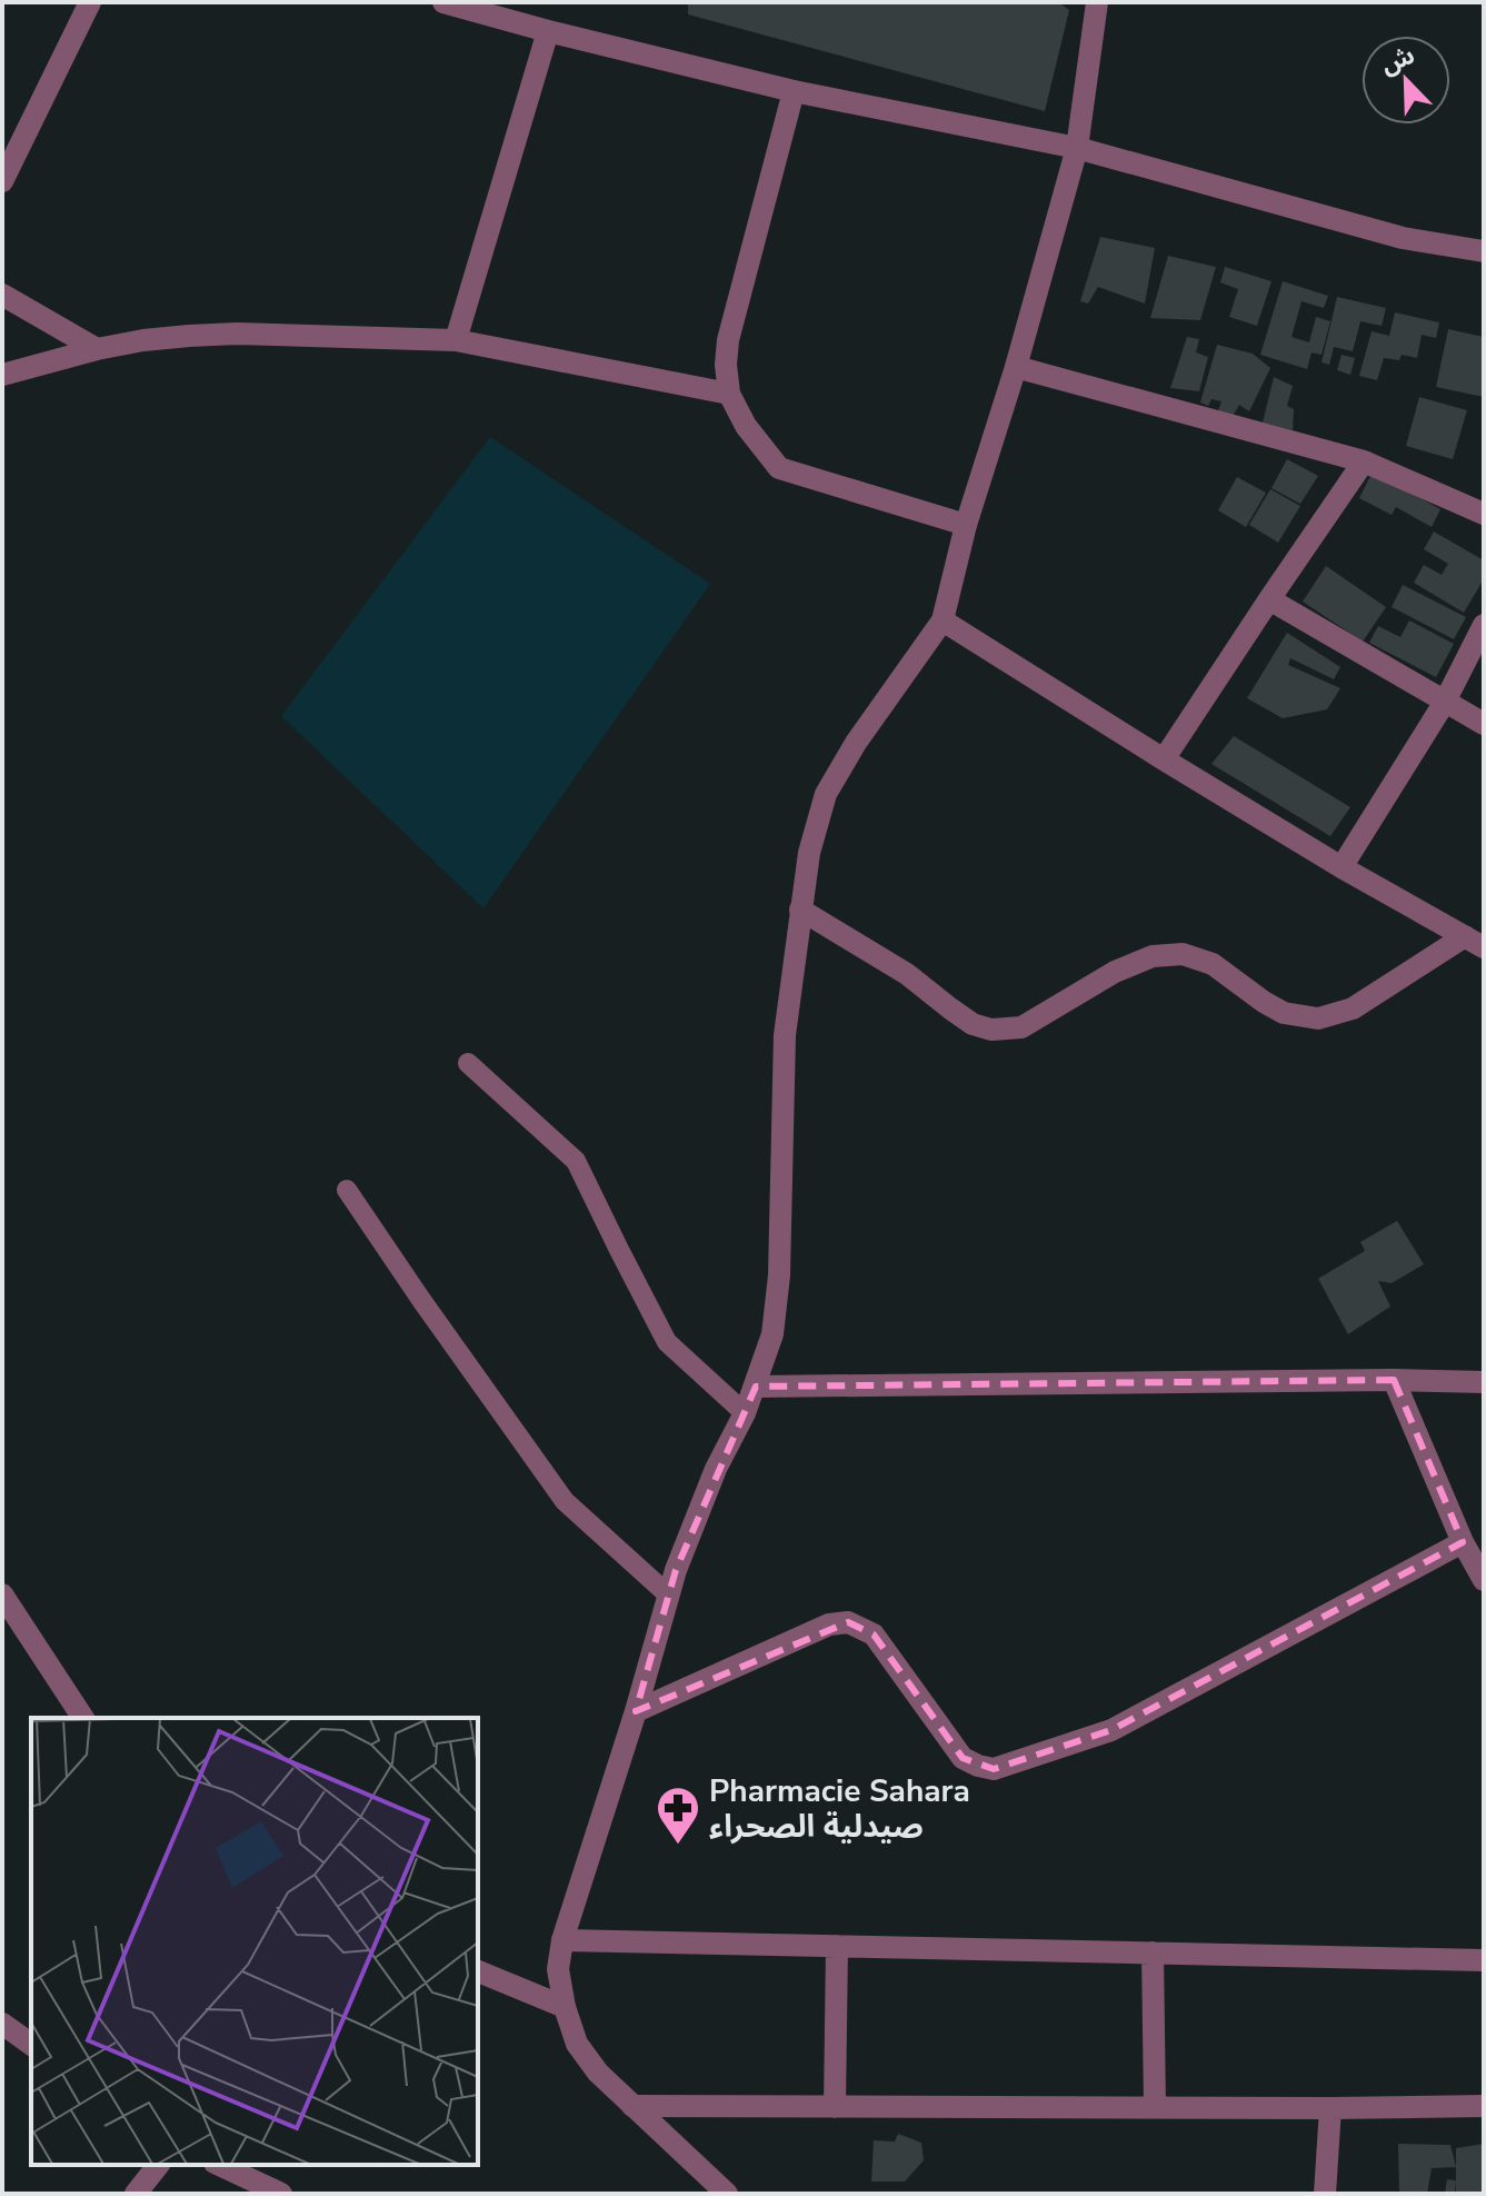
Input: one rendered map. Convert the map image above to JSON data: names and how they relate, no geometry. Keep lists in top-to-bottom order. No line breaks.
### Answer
{"places":{"pharmacy":["Pharmacie Sahara صيدلية الصحراء"]},"north":"top left"}
